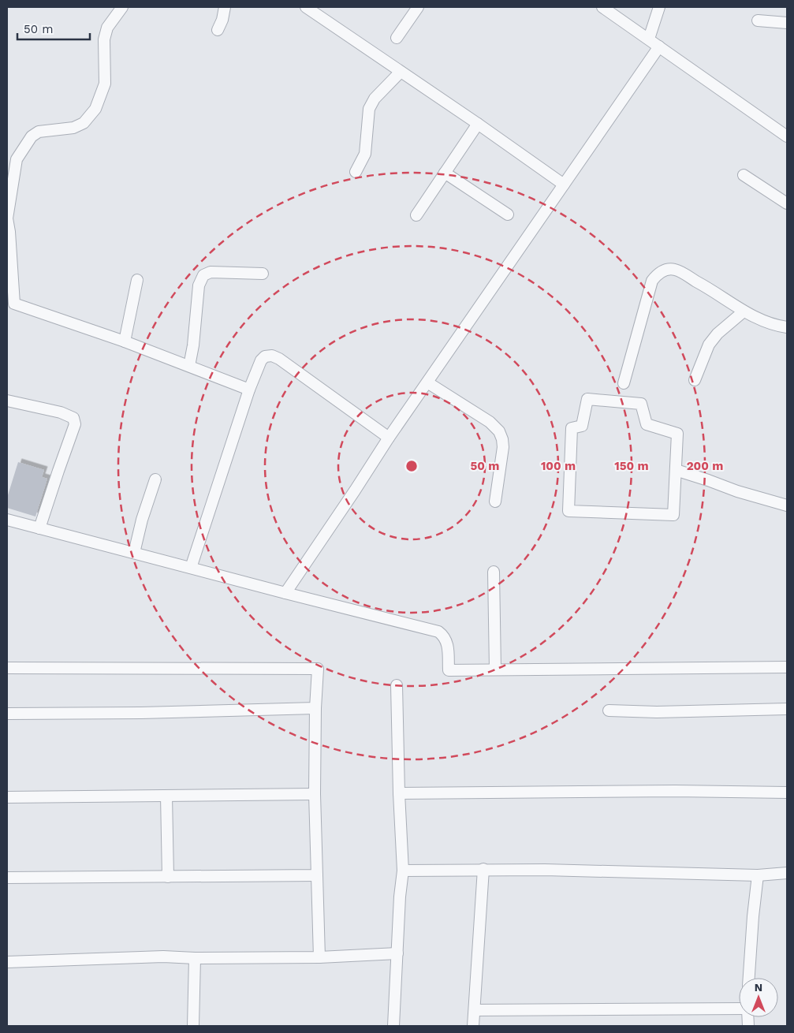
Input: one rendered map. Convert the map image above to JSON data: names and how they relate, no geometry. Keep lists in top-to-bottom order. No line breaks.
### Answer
{"scale_bar":"50 m","north":"top","rings":["50 m","100 m","150 m","200 m"]}
